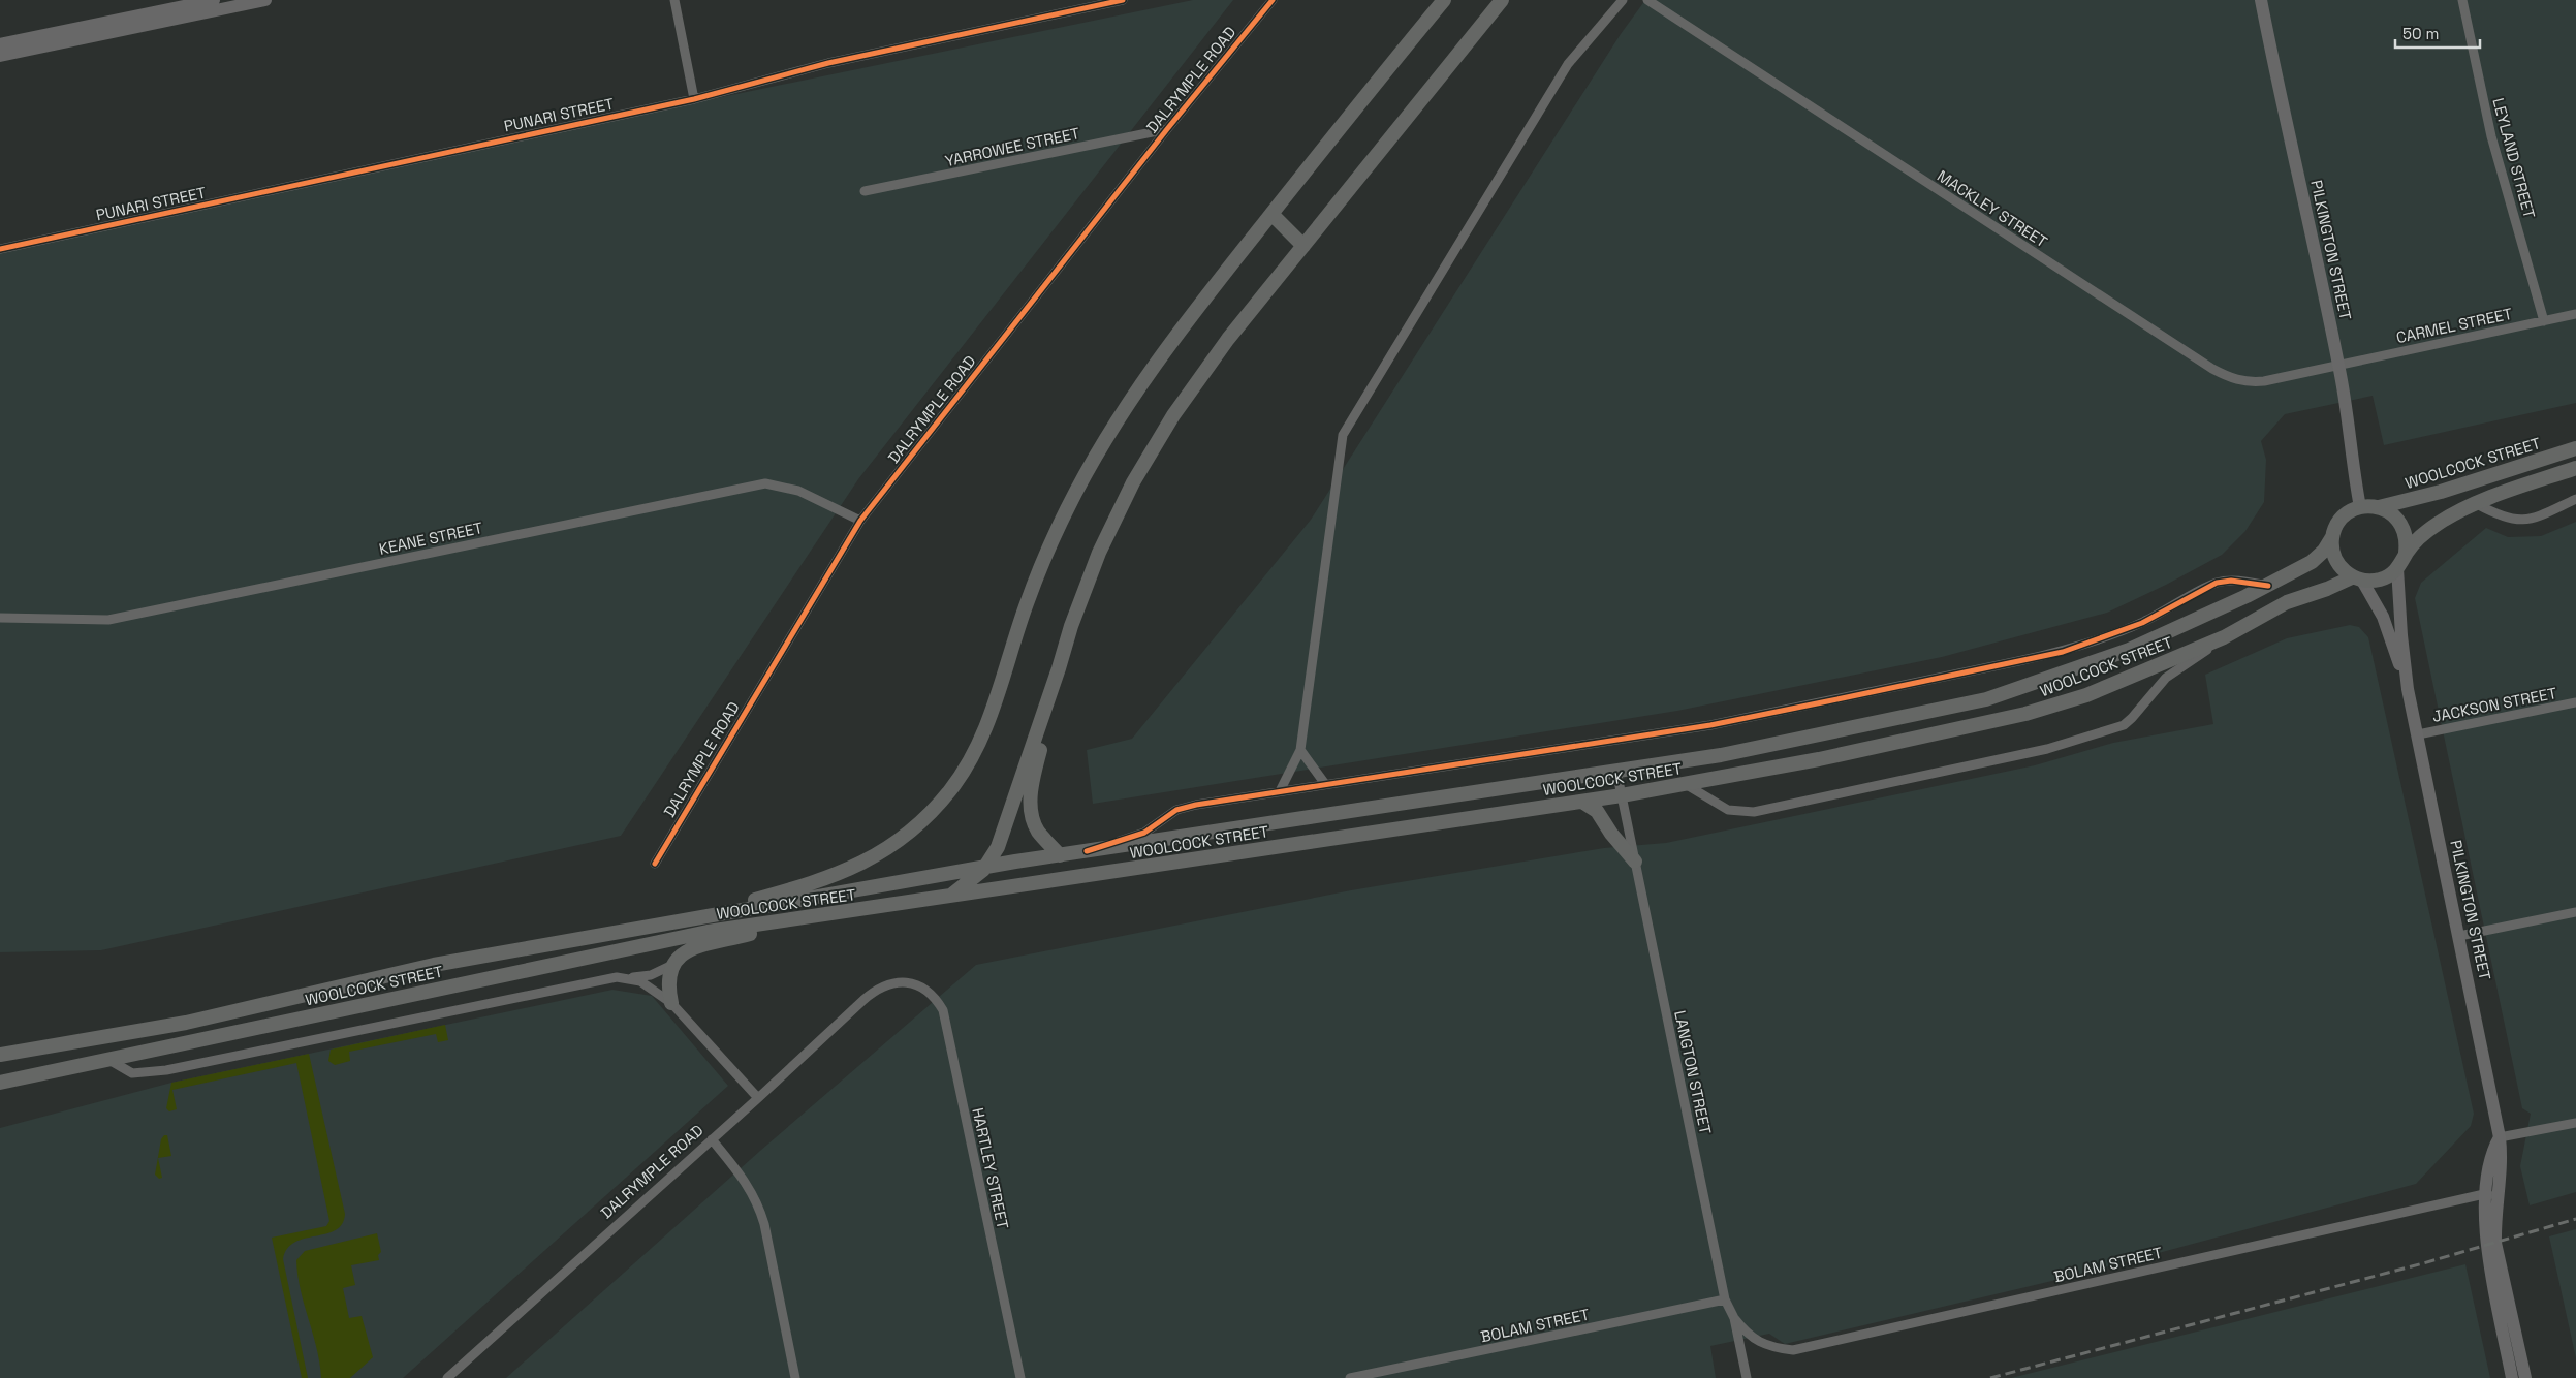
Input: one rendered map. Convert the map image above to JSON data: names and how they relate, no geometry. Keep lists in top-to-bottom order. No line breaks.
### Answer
{"streets":{"main road":["WOOLCOCK STREET"],"street":["DALRYMPLE ROAD","PUNARI STREET","YARROWEE STREET","LEYLAND STREET","MACKLEY STREET","PILKINGTON STREET","CARMEL STREET","KEANE STREET","JACKSON STREET","LANGTON STREET","HARTLEY STREET","BOLAM STREET"]},"crossings":[["DALRYMPLE ROAD","YARROWEE STREET"],["DALRYMPLE ROAD","KEANE STREET"],["DALRYMPLE ROAD","HARTLEY STREET"],["LEYLAND STREET","CARMEL STREET"],["MACKLEY STREET","PILKINGTON STREET"],["MACKLEY STREET","CARMEL STREET"],["PILKINGTON STREET","CARMEL STREET"],["PILKINGTON STREET","WOOLCOCK STREET"],["PILKINGTON STREET","JACKSON STREET"],["PILKINGTON STREET","BOLAM STREET"],["WOOLCOCK STREET","LANGTON STREET"],["LANGTON STREET","BOLAM STREET"]],"scale_bar":"50 m"}
